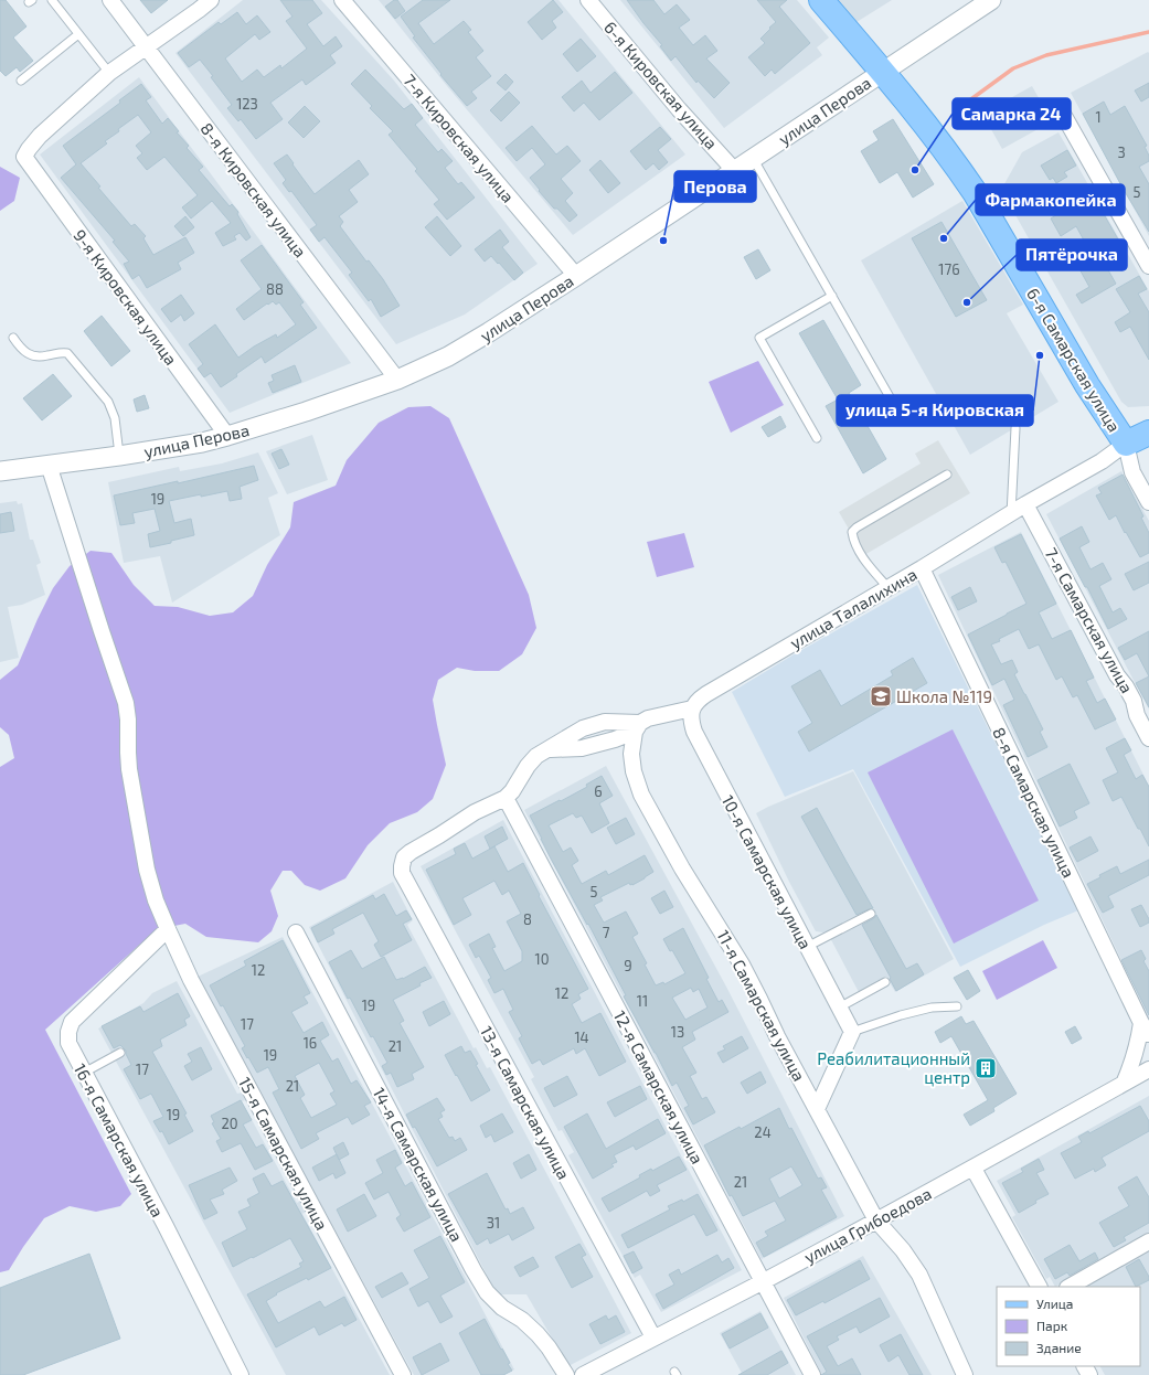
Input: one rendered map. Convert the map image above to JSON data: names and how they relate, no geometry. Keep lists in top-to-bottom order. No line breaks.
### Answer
{"streets":{"main road":["6-я Самарская улица","улица Талалихина"],"street":["6-я Кировская улица","улица Перова","7-я Кировская улица","8-я Кировская улица","9-я Кировская улица","7-я Самарская улица","8-я Самарская улица","10-я Самарская улица","11-я Самарская улица","12-я Самарская улица","13-я Самарская улица","16-я Самарская улица","15-я Самарская улица","14-я Самарская улица","улица Грибоедова"]},"crossings":[["6-я Кировская улица","улица Перова"],["улица Перова","7-я Кировская улица"],["улица Перова","8-я Кировская улица"],["улица Перова","9-я Кировская улица"],["улица Перова","6-я Самарская улица"],["улица Перова","15-я Самарская улица"],["6-я Самарская улица","улица Талалихина"],["улица Талалихина","7-я Самарская улица"],["улица Талалихина","8-я Самарская улица"],["улица Талалихина","10-я Самарская улица"],["11-я Самарская улица","улица Грибоедова"],["12-я Самарская улица","13-я Самарская улица"],["12-я Самарская улица","улица Грибоедова"],["13-я Самарская улица","улица Грибоедова"],["16-я Самарская улица","15-я Самарская улица"]],"places":{"other":["Самарка 24","Фармакопейка","Перова","Пятёрочка","улица 5-я Кировская"],"school or university":["Школа №119"],"building":["Реабилитационный центр"]},"house_numbers":["123","1","3","5","176","88","19","6","5","8","7","10","9","12","12","11","19","17","13","14","16","21","19","17","21","19","20","24","21","31"],"legend":["Улица","Парк","Здание"]}
